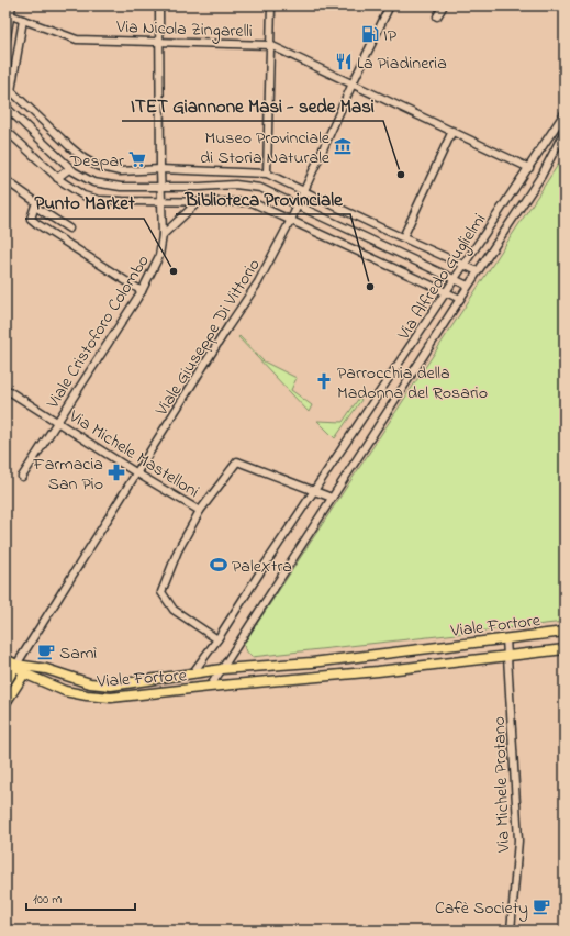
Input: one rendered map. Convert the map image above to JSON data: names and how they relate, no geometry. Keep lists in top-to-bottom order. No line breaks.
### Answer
{"streets":{"main road":["Viale Fortore"],"street":["Via Nicola Zingarelli","Via Alfredo Guglielmi","Viale Cristoforo Colombo","Viale Giuseppe Di Vittorio","Via Michele Mastelloni","Via Michele Protano"]},"crossings":[["Via Nicola Zingarelli","Via Alfredo Guglielmi"],["Via Nicola Zingarelli","Viale Cristoforo Colombo"],["Via Nicola Zingarelli","Viale Giuseppe Di Vittorio"],["Via Alfredo Guglielmi","Via Michele Mastelloni"],["Via Alfredo Guglielmi","Viale Fortore"],["Viale Cristoforo Colombo","Via Michele Mastelloni"],["Viale Giuseppe Di Vittorio","Via Michele Mastelloni"],["Viale Giuseppe Di Vittorio","Viale Fortore"],["Viale Fortore","Via Michele Protano"]],"places":{"fuel station":["IP"],"restaurant":["La Piadineria"],"museum":["Museo Provinciale di Storia Naturale"],"supermarket":["Despar"],"other":["ITET Giannone Masi - sede Masi","Punto Market","Biblioteca Provinciale"],"church":["Parrocchia della Madonna del Rosario"],"pharmacy":["Farmacia San Pio"],"sports":["PaleXtra"],"cafe":["Samì","Cafè Society"]},"scale_bar":"100 m"}
